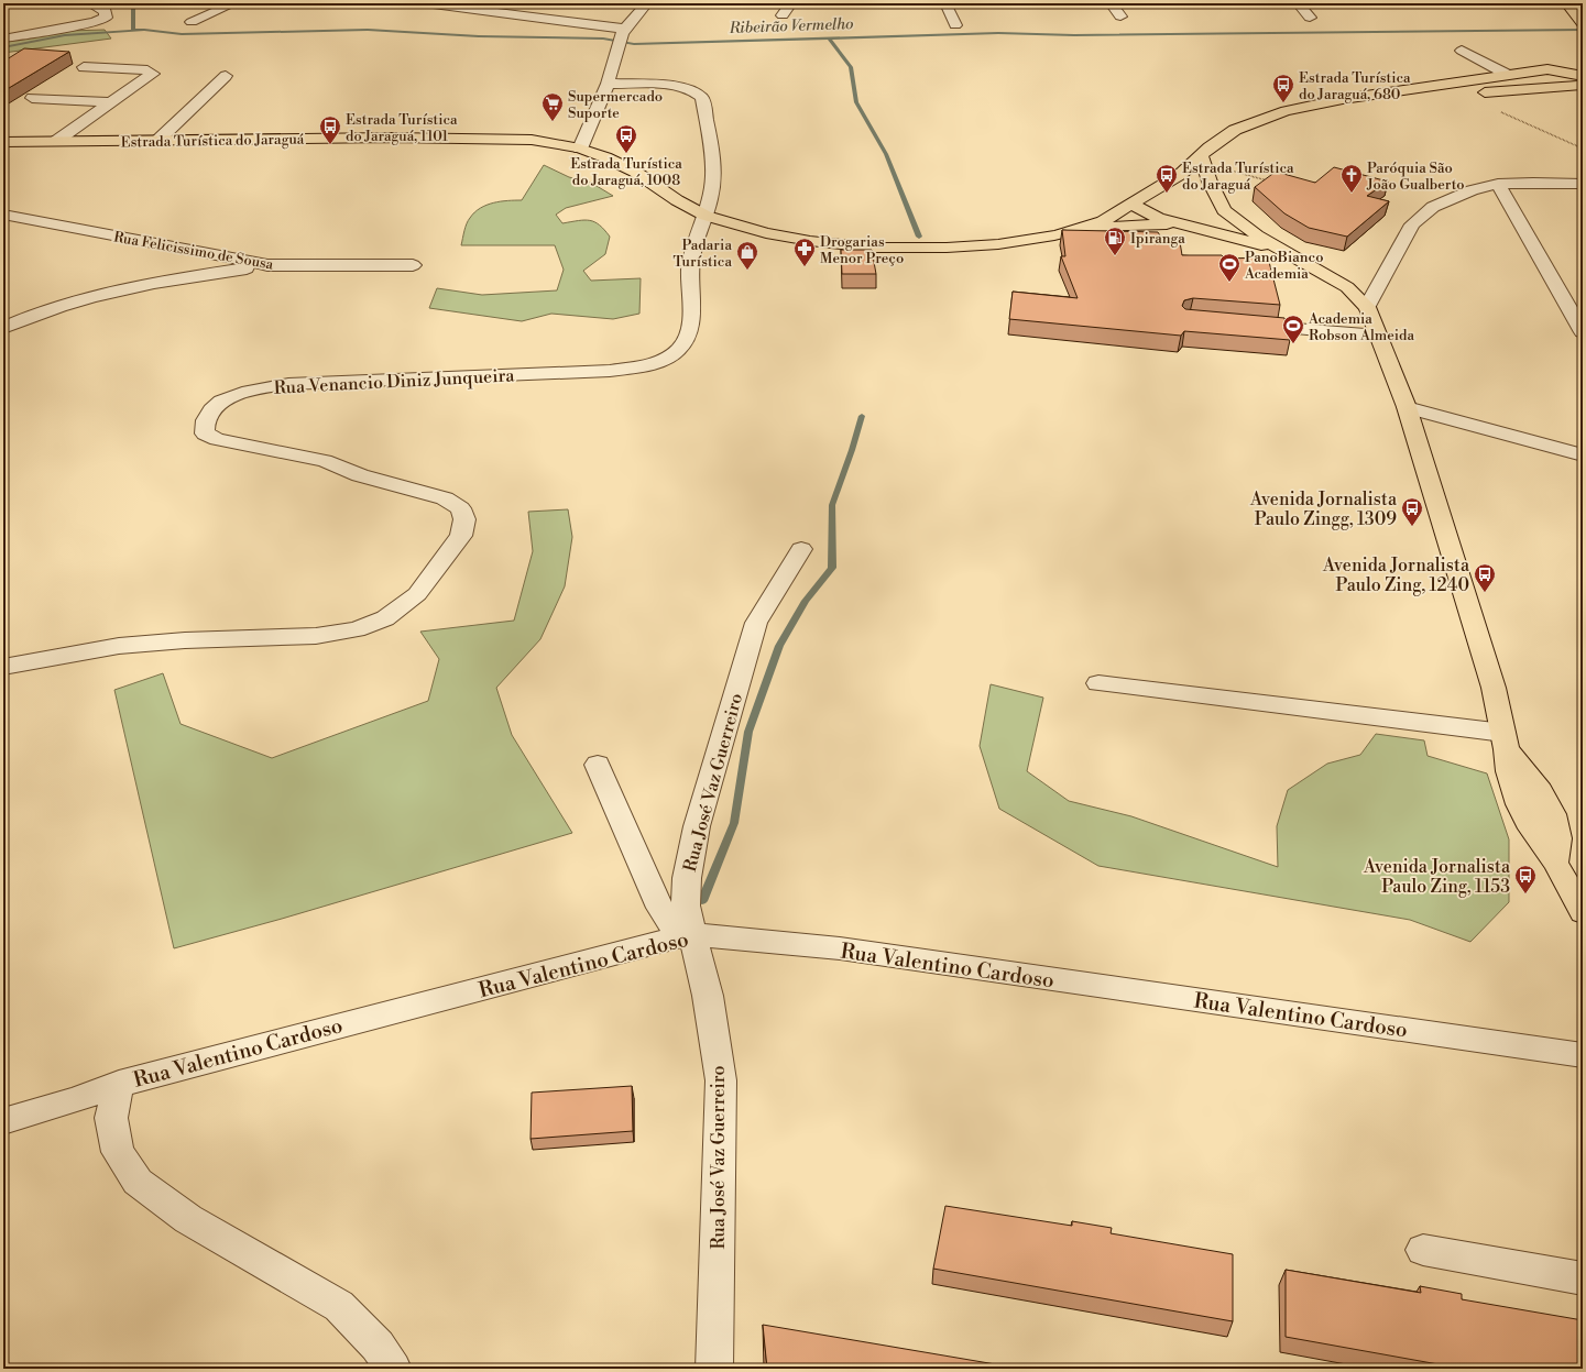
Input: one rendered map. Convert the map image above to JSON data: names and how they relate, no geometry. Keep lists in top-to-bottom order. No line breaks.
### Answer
{"streets":{"main road":["Estrada Turística do Jaraguá"],"street":["Rua Felicissimo de Sousa","Rua Venancio Diniz Junqueira","Rua José Vaz Guerreiro","Rua Valentino Cardoso"]},"crossings":[["Estrada Turística do Jaraguá","Rua Venancio Diniz Junqueira"],["Rua José Vaz Guerreiro","Rua Valentino Cardoso"]],"water":["Ribeirão Vermelho"],"places":{"bus stop":["Estrada Turística do Jaraguá, 680","Estrada Turística do Jaraguá, 1101","Estrada Turística do Jaraguá, 1008","Estrada Turística do Jaraguá","Avenida Jornalista Paulo Zingg, 1309","Avenida Jornalista Paulo Zing, 1240","Avenida Jornalista Paulo Zing, 1153"],"supermarket":["Supermercado Suporte"],"church":["Paróquia São João Gualberto"],"fuel station":["Ipiranga"],"pharmacy":["Drogarias Menor Preço"],"shop":["Padaria Turística"],"sports":["PanoBianco Academia","Academia Robson Almeida"]}}
